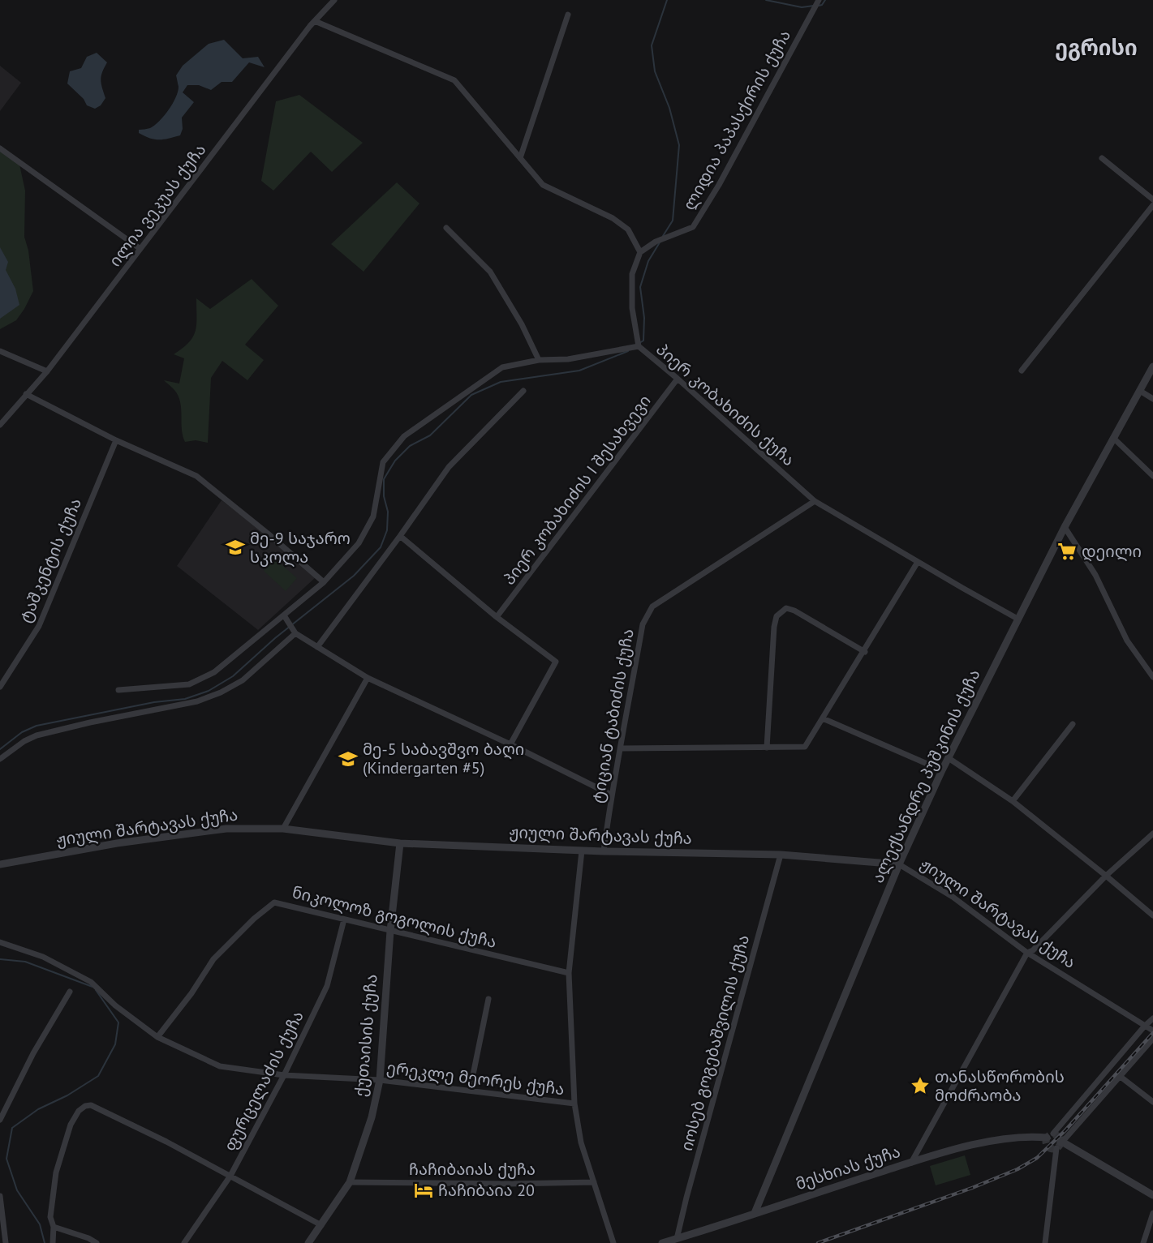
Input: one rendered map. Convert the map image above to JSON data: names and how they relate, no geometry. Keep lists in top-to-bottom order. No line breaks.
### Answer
{"streets":{"street":["ლიდია პაპასქირის ქუჩა","ილია ვეკუას ქუჩა","პიერ კობახიძის ქუჩა","პიერ კობახიძის I შესახვევი","ტაშკენტის ქუჩა","ტიციან ტაბიძის ქუჩა","ალექსანდრე პუშკინის ქუჩა","ჟიული შარტავას ქუჩა","ნიკოლოზ გოგოლის ქუჩა","ქუთაისის ქუჩა","იოსებ გოგებაშვილის ქუჩა","ერეკლე მეორეს ქუჩა","ფურცელაძის ქუჩა","მესხიას ქუჩა","ჩაჩიბაიას ქუჩა"]},"crossings":[["პიერ კობახიძის ქუჩა","პიერ კობახიძის I შესახვევი"],["პიერ კობახიძის ქუჩა","ტიციან ტაბიძის ქუჩა"],["პიერ კობახიძის ქუჩა","ალექსანდრე პუშკინის ქუჩა"],["ტიციან ტაბიძის ქუჩა","ჟიული შარტავას ქუჩა"],["ალექსანდრე პუშკინის ქუჩა","ჟიული შარტავას ქუჩა"],["ალექსანდრე პუშკინის ქუჩა","მესხიას ქუჩა"],["ჟიული შარტავას ქუჩა","ქუთაისის ქუჩა"],["ჟიული შარტავას ქუჩა","იოსებ გოგებაშვილის ქუჩა"],["ნიკოლოზ გოგოლის ქუჩა","ქუთაისის ქუჩა"],["ნიკოლოზ გოგოლის ქუჩა","ერეკლე მეორეს ქუჩა"],["ნიკოლოზ გოგოლის ქუჩა","ფურცელაძის ქუჩა"],["ქუთაისის ქუჩა","ერეკლე მეორეს ქუჩა"],["ქუთაისის ქუჩა","ჩაჩიბაიას ქუჩა"],["იოსებ გოგებაშვილის ქუჩა","მესხიას ქუჩა"],["ერეკლე მეორეს ქუჩა","ფურცელაძის ქუჩა"]],"districts":["ეგრისი"],"places":{"school or university":["მე-9 საჯარო სკოლა","მე-5 საბავშვო ბაღი (Kindergarten #5)"],"supermarket":["დეილი"],"place":["თანასწორობის მოძრაობა"],"hotel":["ჩაჩიბაია 20"]}}
